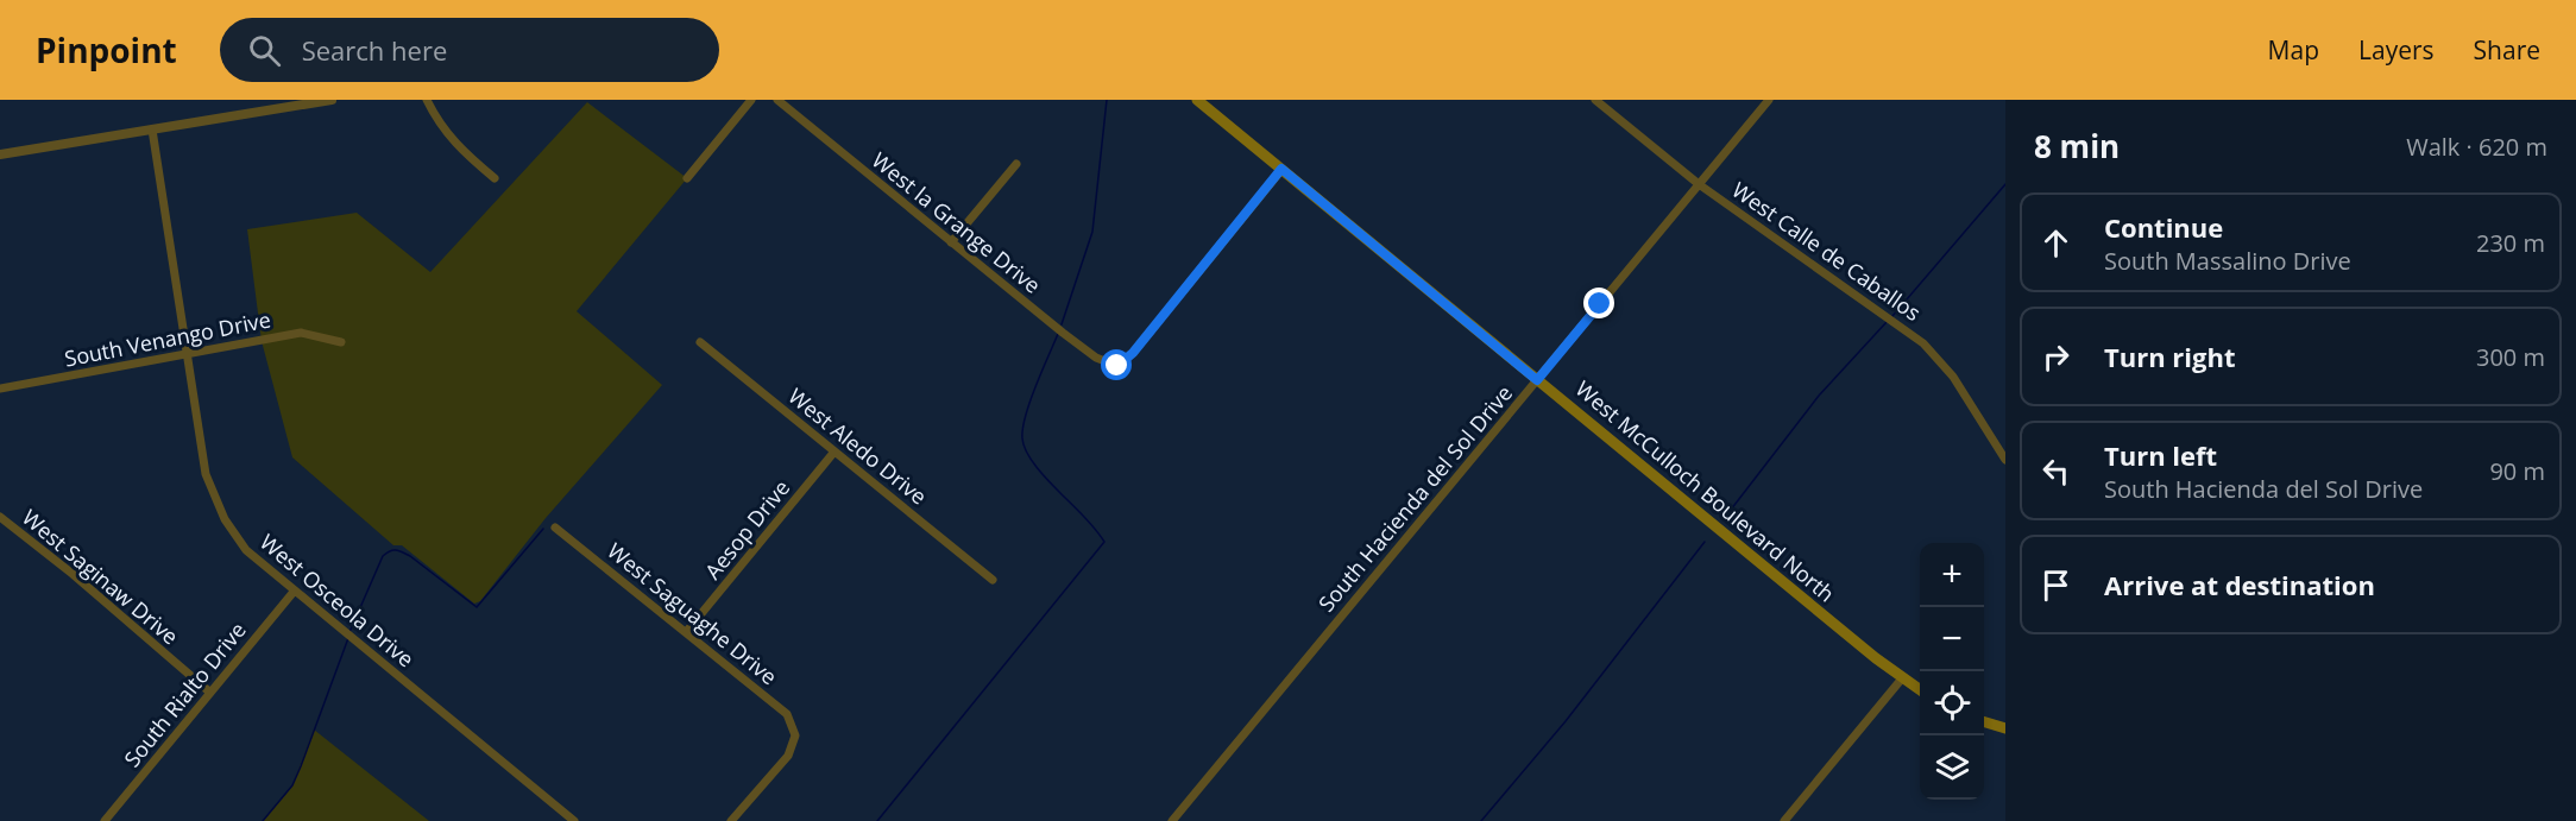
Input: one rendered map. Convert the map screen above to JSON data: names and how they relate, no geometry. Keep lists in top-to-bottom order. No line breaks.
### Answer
{"streets":{"main road":["West McCulloch Boulevard North"],"street":["West la Grange Drive","West Calle de Caballos","South Venango Drive","West Aledo Drive","South Hacienda del Sol Drive","Aesop Drive","West Saginaw Drive","West Osceola Drive","West Saguaghe Drive","South Rialto Drive"]},"crossings":[["West la Grange Drive","West McCulloch Boulevard North"],["West Calle de Caballos","South Hacienda del Sol Drive"],["South Venango Drive","West Osceola Drive"],["West Aledo Drive","Aesop Drive"],["West McCulloch Boulevard North","South Hacienda del Sol Drive"],["Aesop Drive","West Saguaghe Drive"],["West Saginaw Drive","South Rialto Drive"],["West Osceola Drive","South Rialto Drive"]],"page":{"header":"Pinpoint","search":"Search here","nav":["Map","Layers","Share"],"heading":["8 min","Walk · 620 m"],"list":[["Continue","South Massalino Drive","230 m"],["Turn right","300 m"],["Turn left","South Hacienda del Sol Drive","90 m"],"Arrive at destination"],"map_buttons":["+","−"]}}
